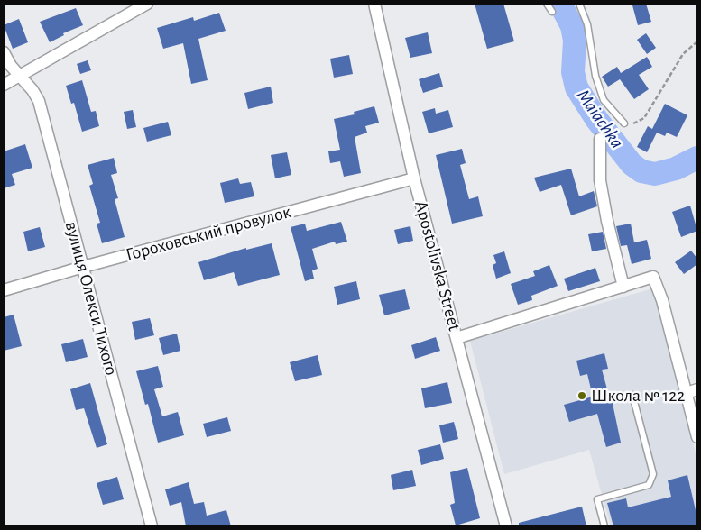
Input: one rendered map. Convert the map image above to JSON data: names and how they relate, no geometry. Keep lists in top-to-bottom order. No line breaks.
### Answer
{"streets":{"street":["Гороховський провулок","Apostolivska Street","вулиця Олекси Тихого"]},"crossings":[["Гороховський провулок","Apostolivska Street"],["Гороховський провулок","вулиця Олекси Тихого"]],"water":["Maiachka"],"places":["Школа № 122"]}
